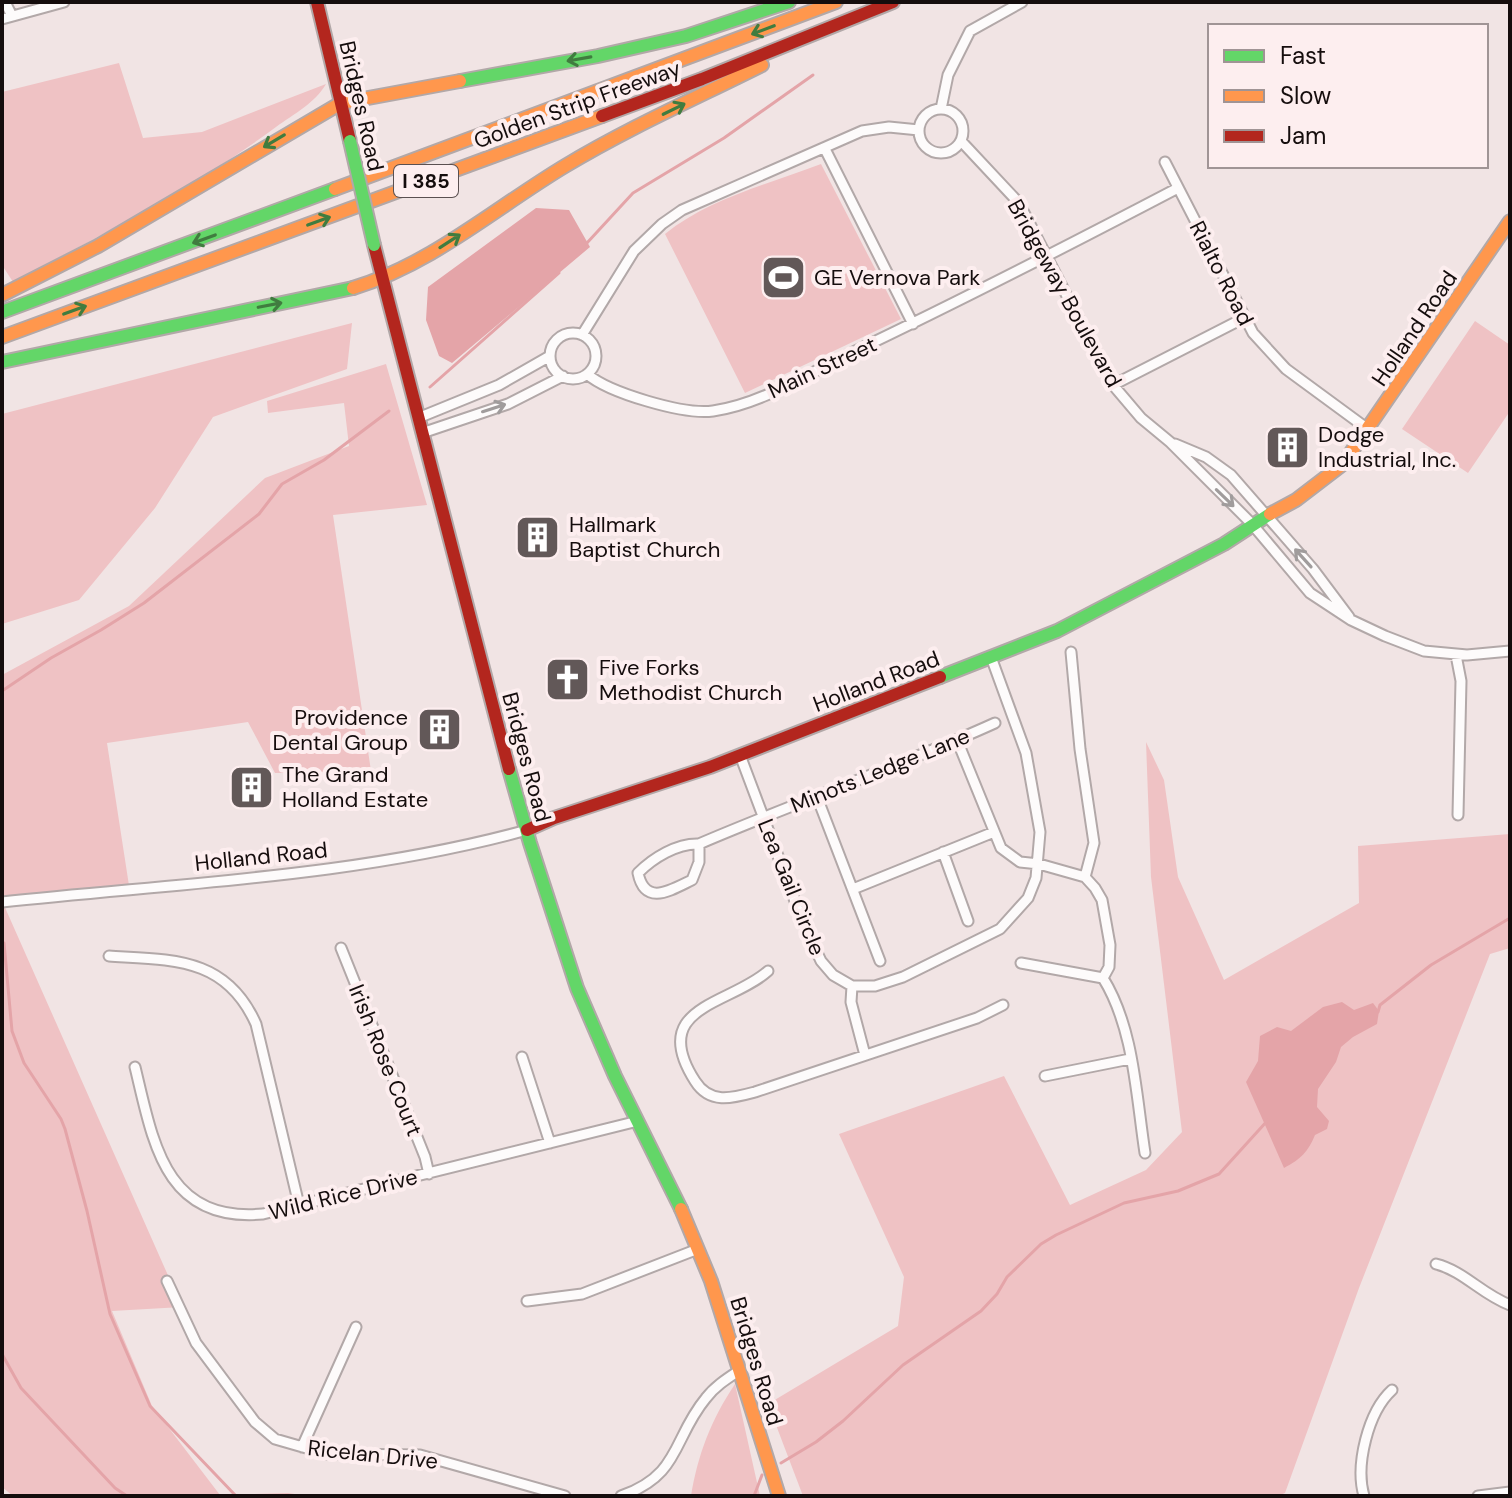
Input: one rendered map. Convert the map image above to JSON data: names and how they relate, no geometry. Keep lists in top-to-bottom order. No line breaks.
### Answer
{"streets":{"main road":["Golden Strip Freeway","Bridges Road","I 385","Holland Road"],"street":["Rialto Road","Bridgeway Boulevard","Main Street","Minots Ledge Lane","Lea Gail Circle","Irish Rose Court","Wild Rice Drive","Ricelan Drive"]},"crossings":[["Bridges Road","Holland Road"],["Bridges Road","Wild Rice Drive"],["Rialto Road","Holland Road"],["Rialto Road","Main Street"],["Bridgeway Boulevard","Holland Road"],["Bridgeway Boulevard","Main Street"],["Holland Road","Lea Gail Circle"],["Minots Ledge Lane","Lea Gail Circle"],["Irish Rose Court","Wild Rice Drive"]],"places":{"sports":["GE Vernova Park"],"building":["Dodge Industrial, Inc.","Hallmark Baptist Church","Providence Dental Group","The Grand Holland Estate"],"church":["Five Forks Methodist Church"]},"legend":["Fast","Slow","Jam"]}
